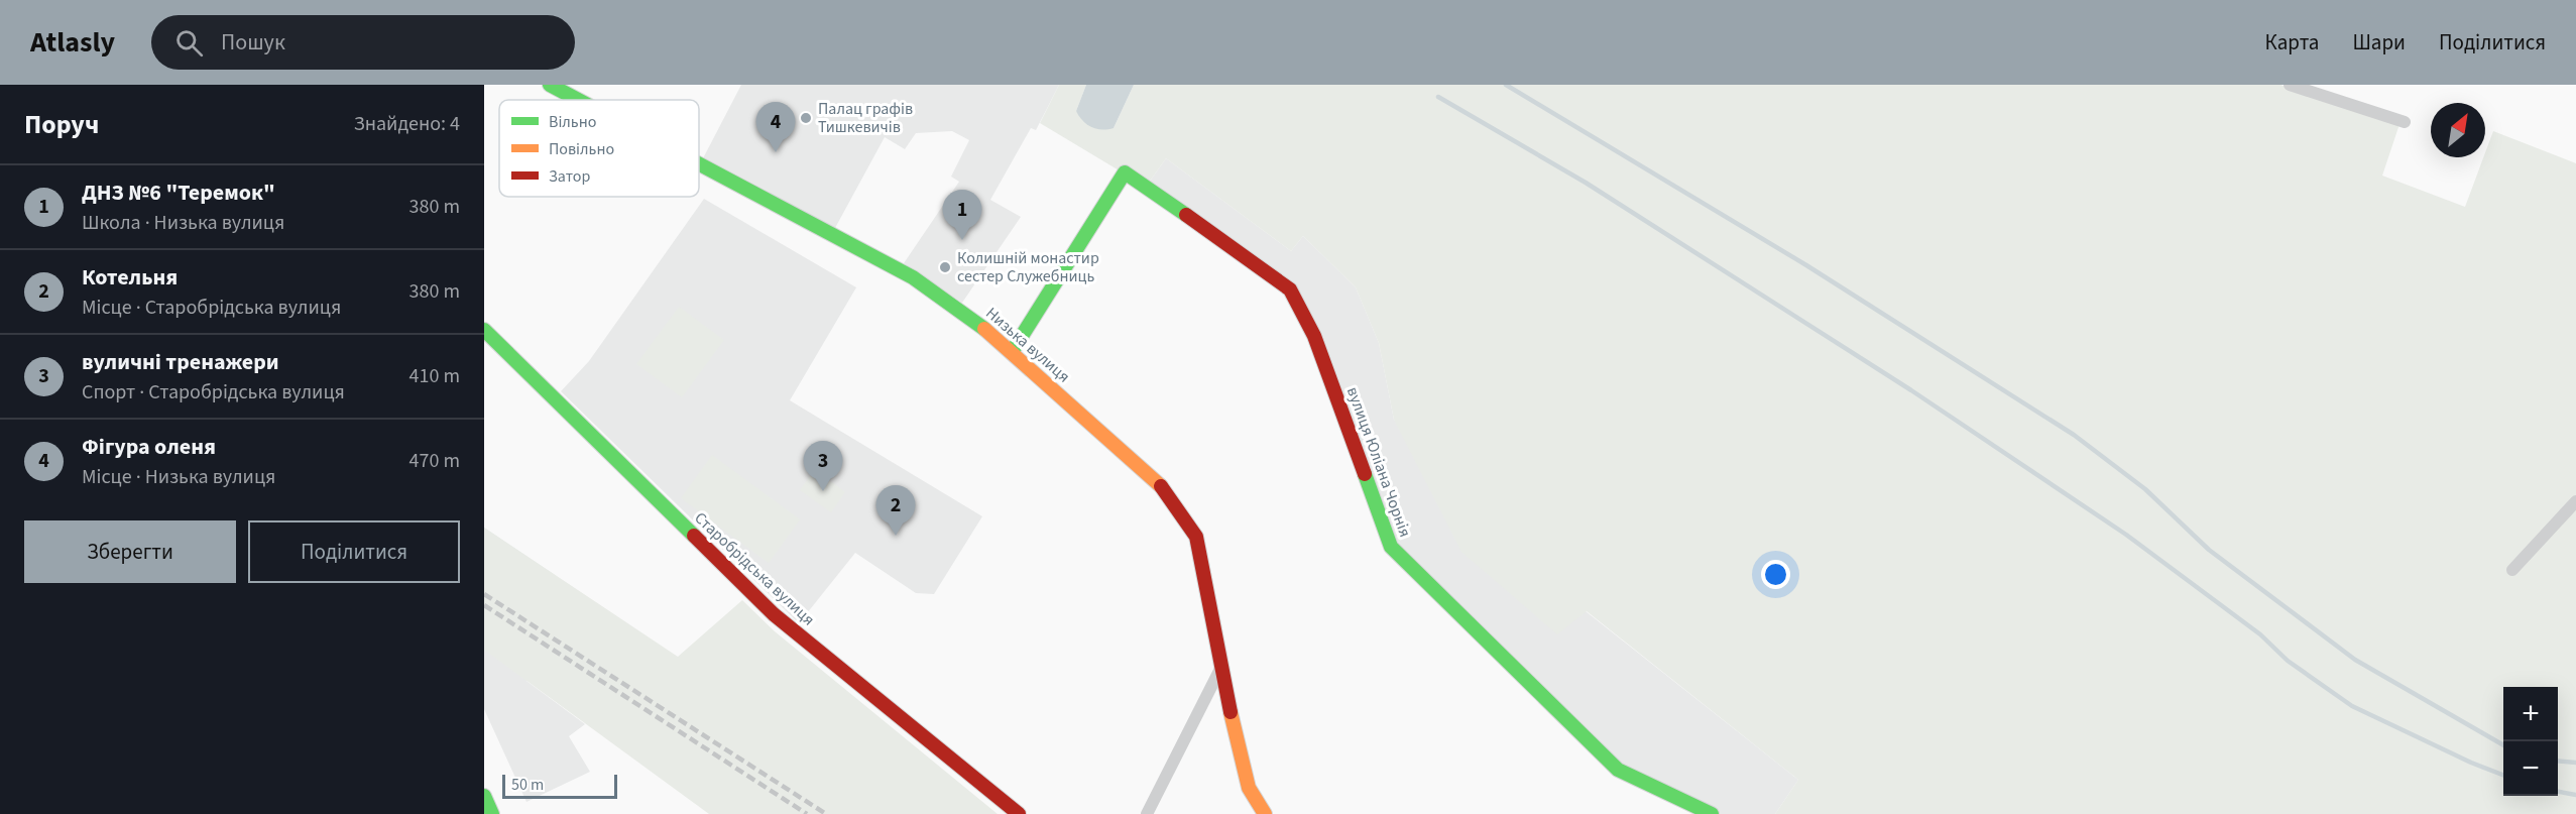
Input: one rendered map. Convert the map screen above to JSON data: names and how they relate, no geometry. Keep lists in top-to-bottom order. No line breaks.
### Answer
{"streets":{"street":["Низька вулиця","вулиця Юліана Чорнія","Старобрідська вулиця"]},"crossings":[["Низька вулиця","вулиця Юліана Чорнія"]],"places":["Палац графів Тишкевичів","Колишній монастир сестер Служебниць"],"legend":["Вільно","Повільно","Затор"],"scale_bar":"50 m","north":"top right","page":{"header":"Atlasly","search":"Пошук","nav":["Карта","Шари","Поділитися"],"heading":["Поруч","Знайдено: 4"],"pins":["4","1","3","2"],"list":[{"mark":"1","name":"ДНЗ №6 \"Теремок\"","note":"Школа · Низька вулиця","value":"380 m"},{"mark":"2","name":"Котельня","note":"Місце · Старобрідська вулиця","value":"380 m"},{"mark":"3","name":"вуличні тренажери","note":"Спорт · Старобрідська вулиця","value":"410 m"},{"mark":"4","name":"Фігура оленя","note":"Місце · Низька вулиця","value":"470 m"}],"buttons":["Зберегти","Поділитися"],"map_buttons":["+","−"],"scale":"50 m"}}
